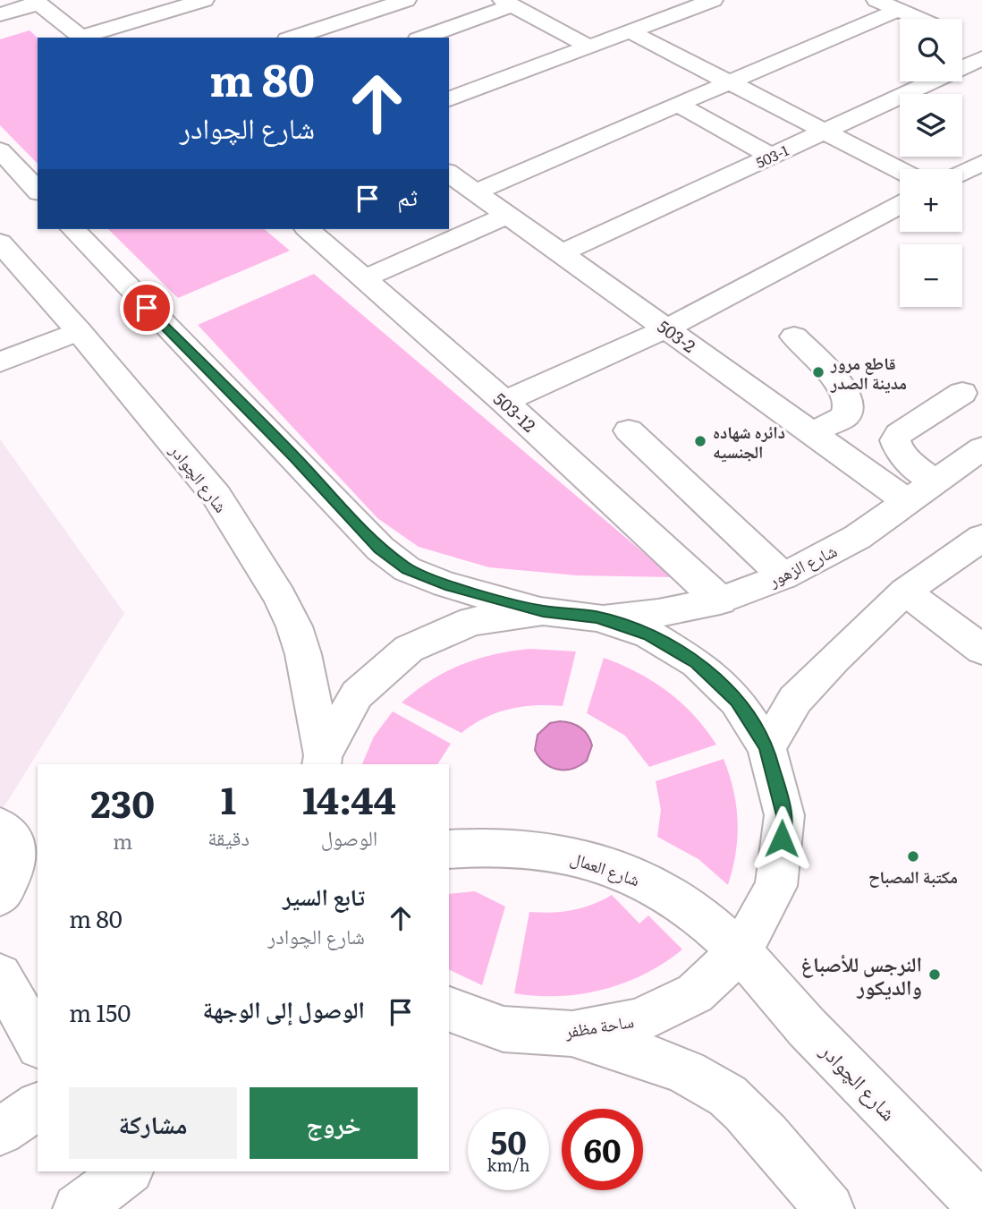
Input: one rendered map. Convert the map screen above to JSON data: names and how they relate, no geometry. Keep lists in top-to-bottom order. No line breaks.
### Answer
{"streets":{"street":["503-1","503-2","503-12","شارع الچوادر","شارع الزهور","شارع العمال","ساحة مظفر"]},"crossings":[["503-1","503-2"],["503-2","شارع الزهور"],["503-12","شارع الزهور"],["شارع الچوادر","شارع العمال"],["شارع الچوادر","ساحة مظفر"],["شارع الزهور","ساحة مظفر"],["شارع العمال","ساحة مظفر"]],"places":["قاطع مرور مدينة الصدر","دائره شهاده الجنسيه","مكتبة المصباح","النرجس للأصباغ والديكور"],"page":{"map_buttons":["+","−"],"turn":["80 m","شارع الچوادر"],"then":"ثم","eta":["14:44","الوصول","1","دقيقة","230","m"],"list":[{"name":"تابع السير","note":"شارع الچوادر","value":"80 m"},{"name":"الوصول إلى الوجهة","value":"150 m"}],"buttons":["خروج","مشاركة"],"speed":"50 km/h","limit":"60"}}
